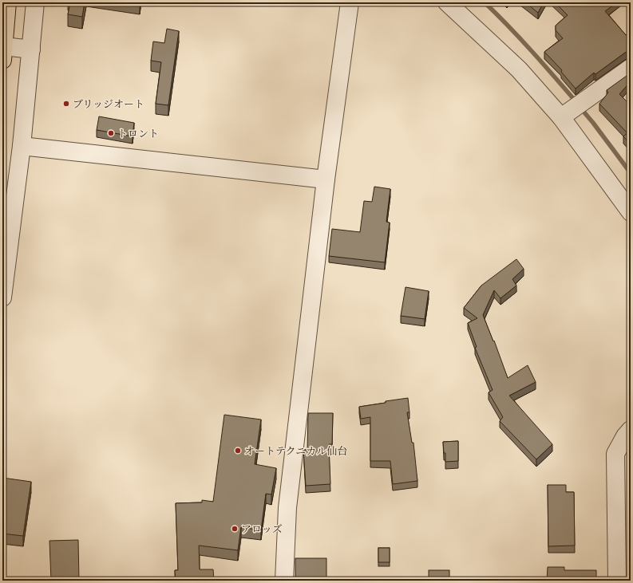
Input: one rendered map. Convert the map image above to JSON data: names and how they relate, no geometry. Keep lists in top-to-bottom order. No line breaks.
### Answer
{"places":["ブリッジオート","トロント","オートテクニカル仙台","アロッズ"]}
